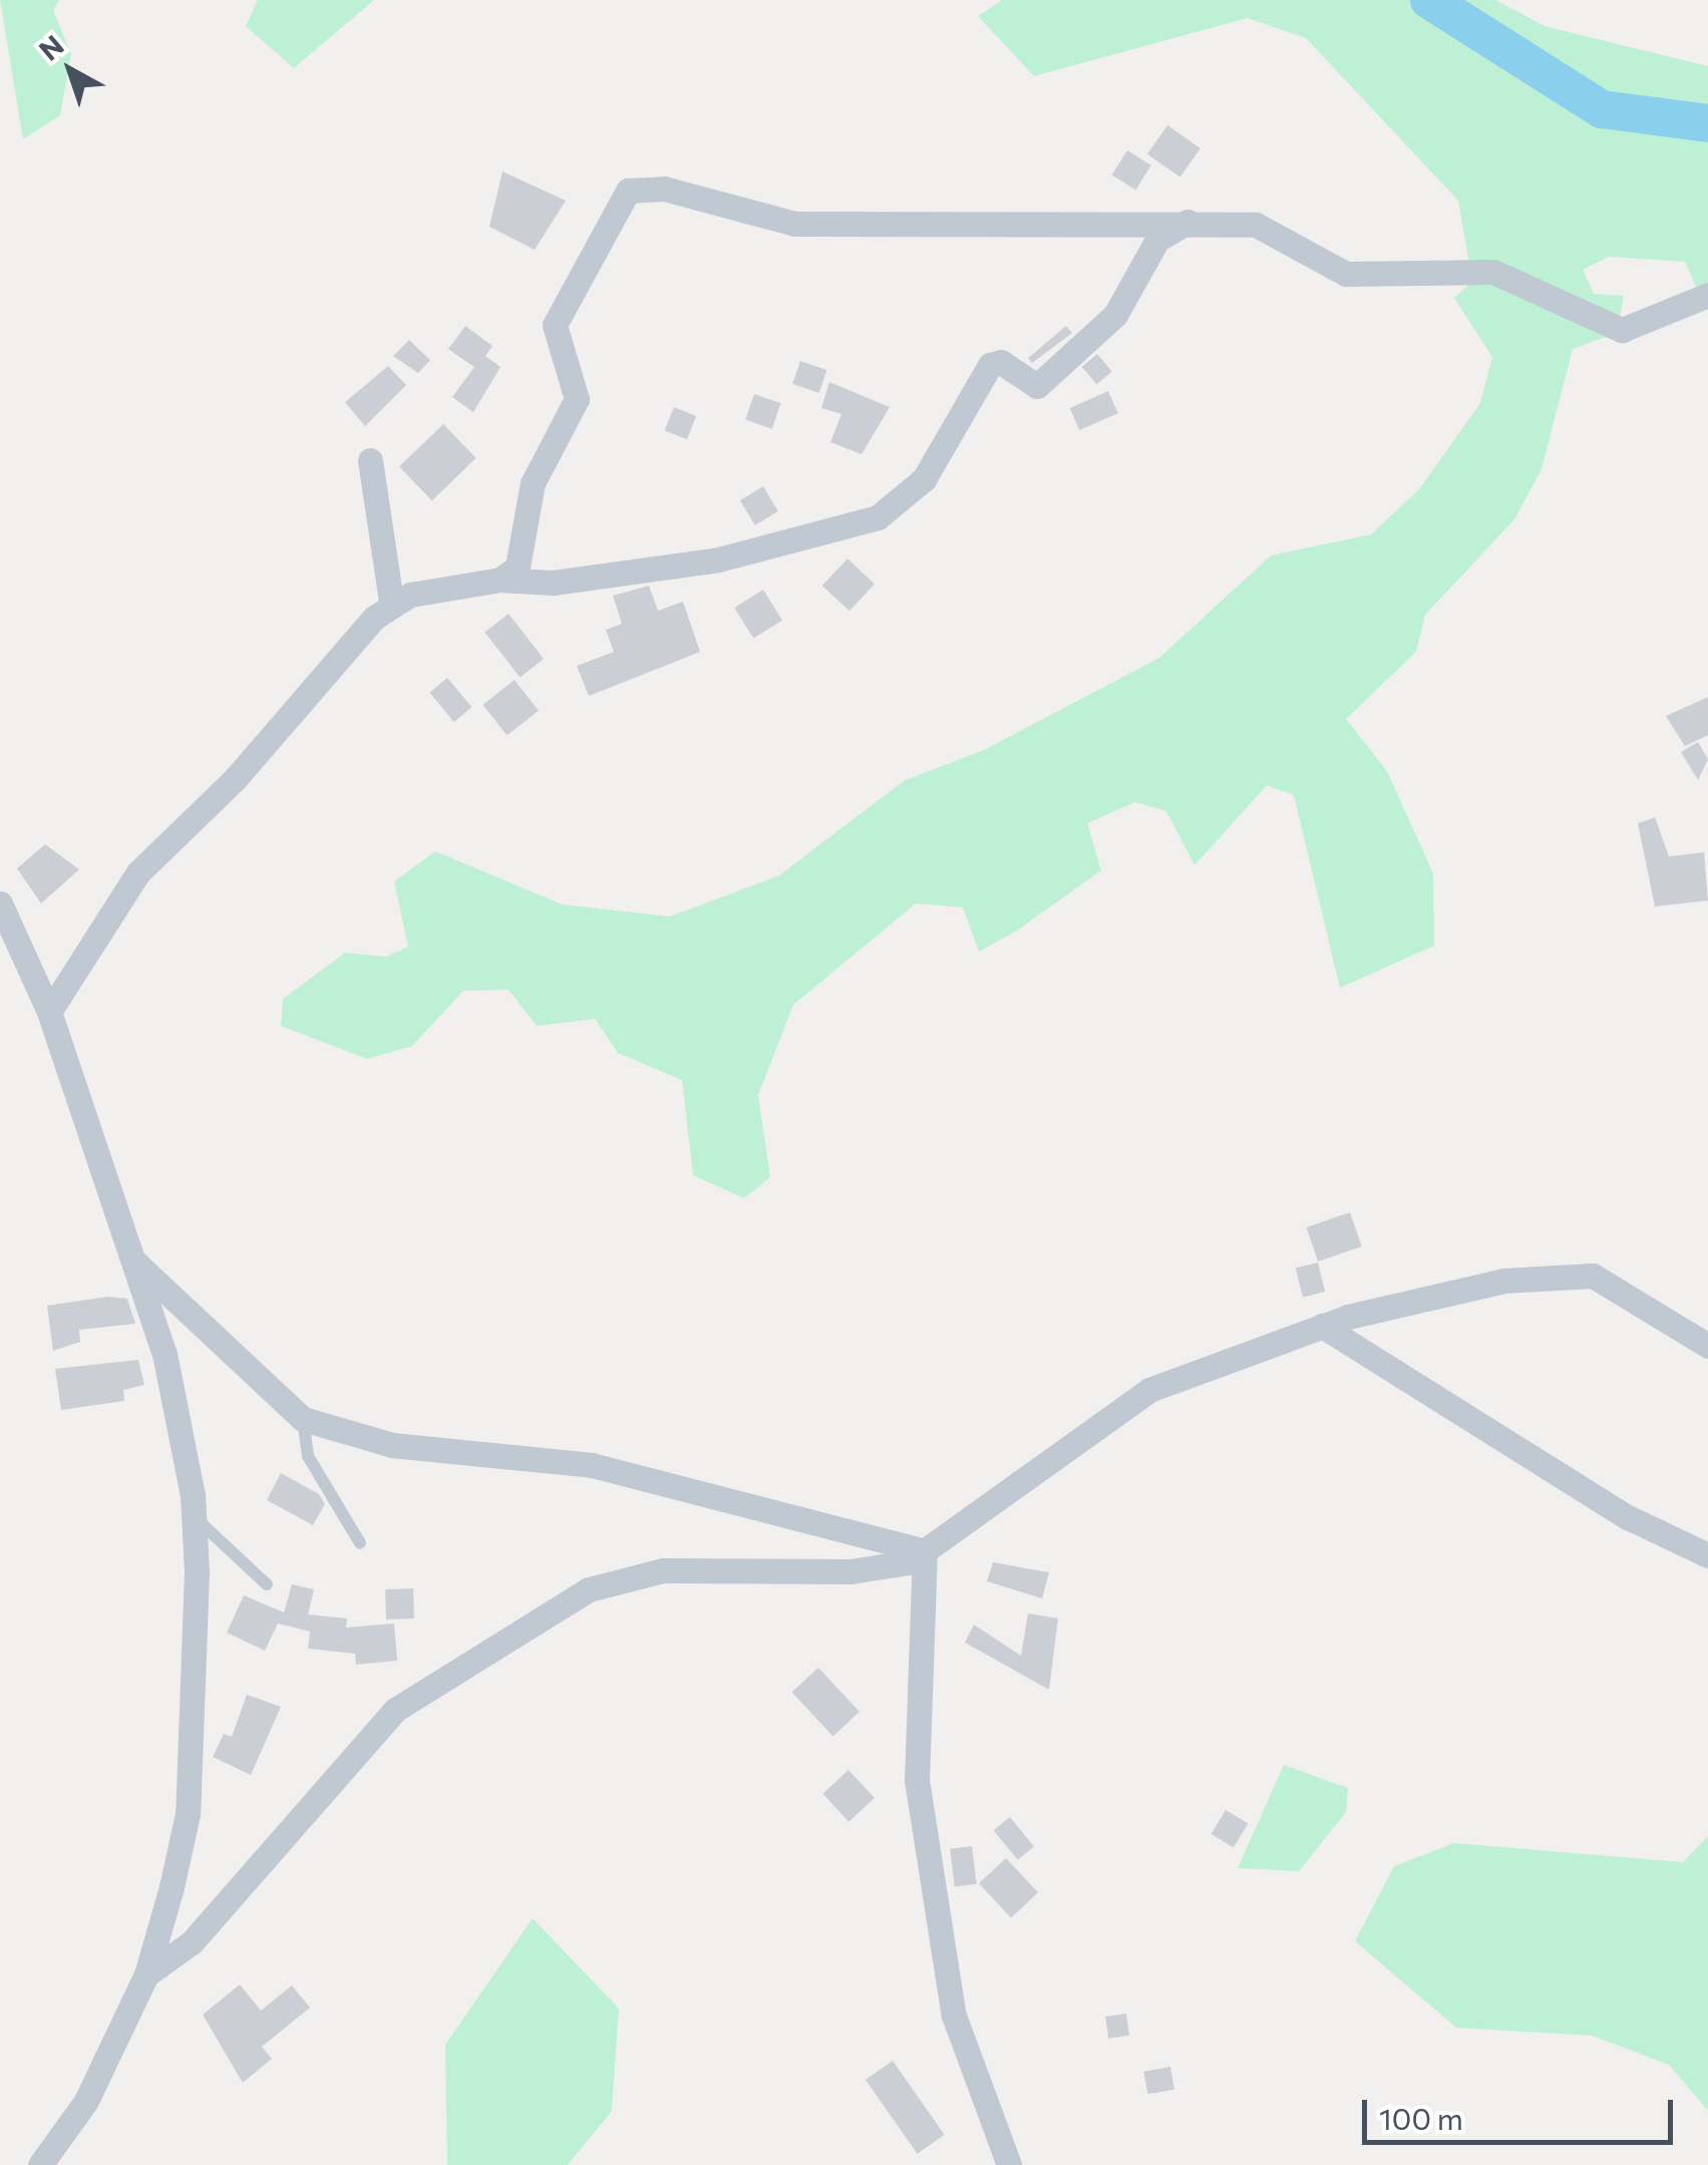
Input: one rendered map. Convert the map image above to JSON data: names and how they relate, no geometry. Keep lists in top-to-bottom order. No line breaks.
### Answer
{"scale_bar":"100 m","north":"top left"}
